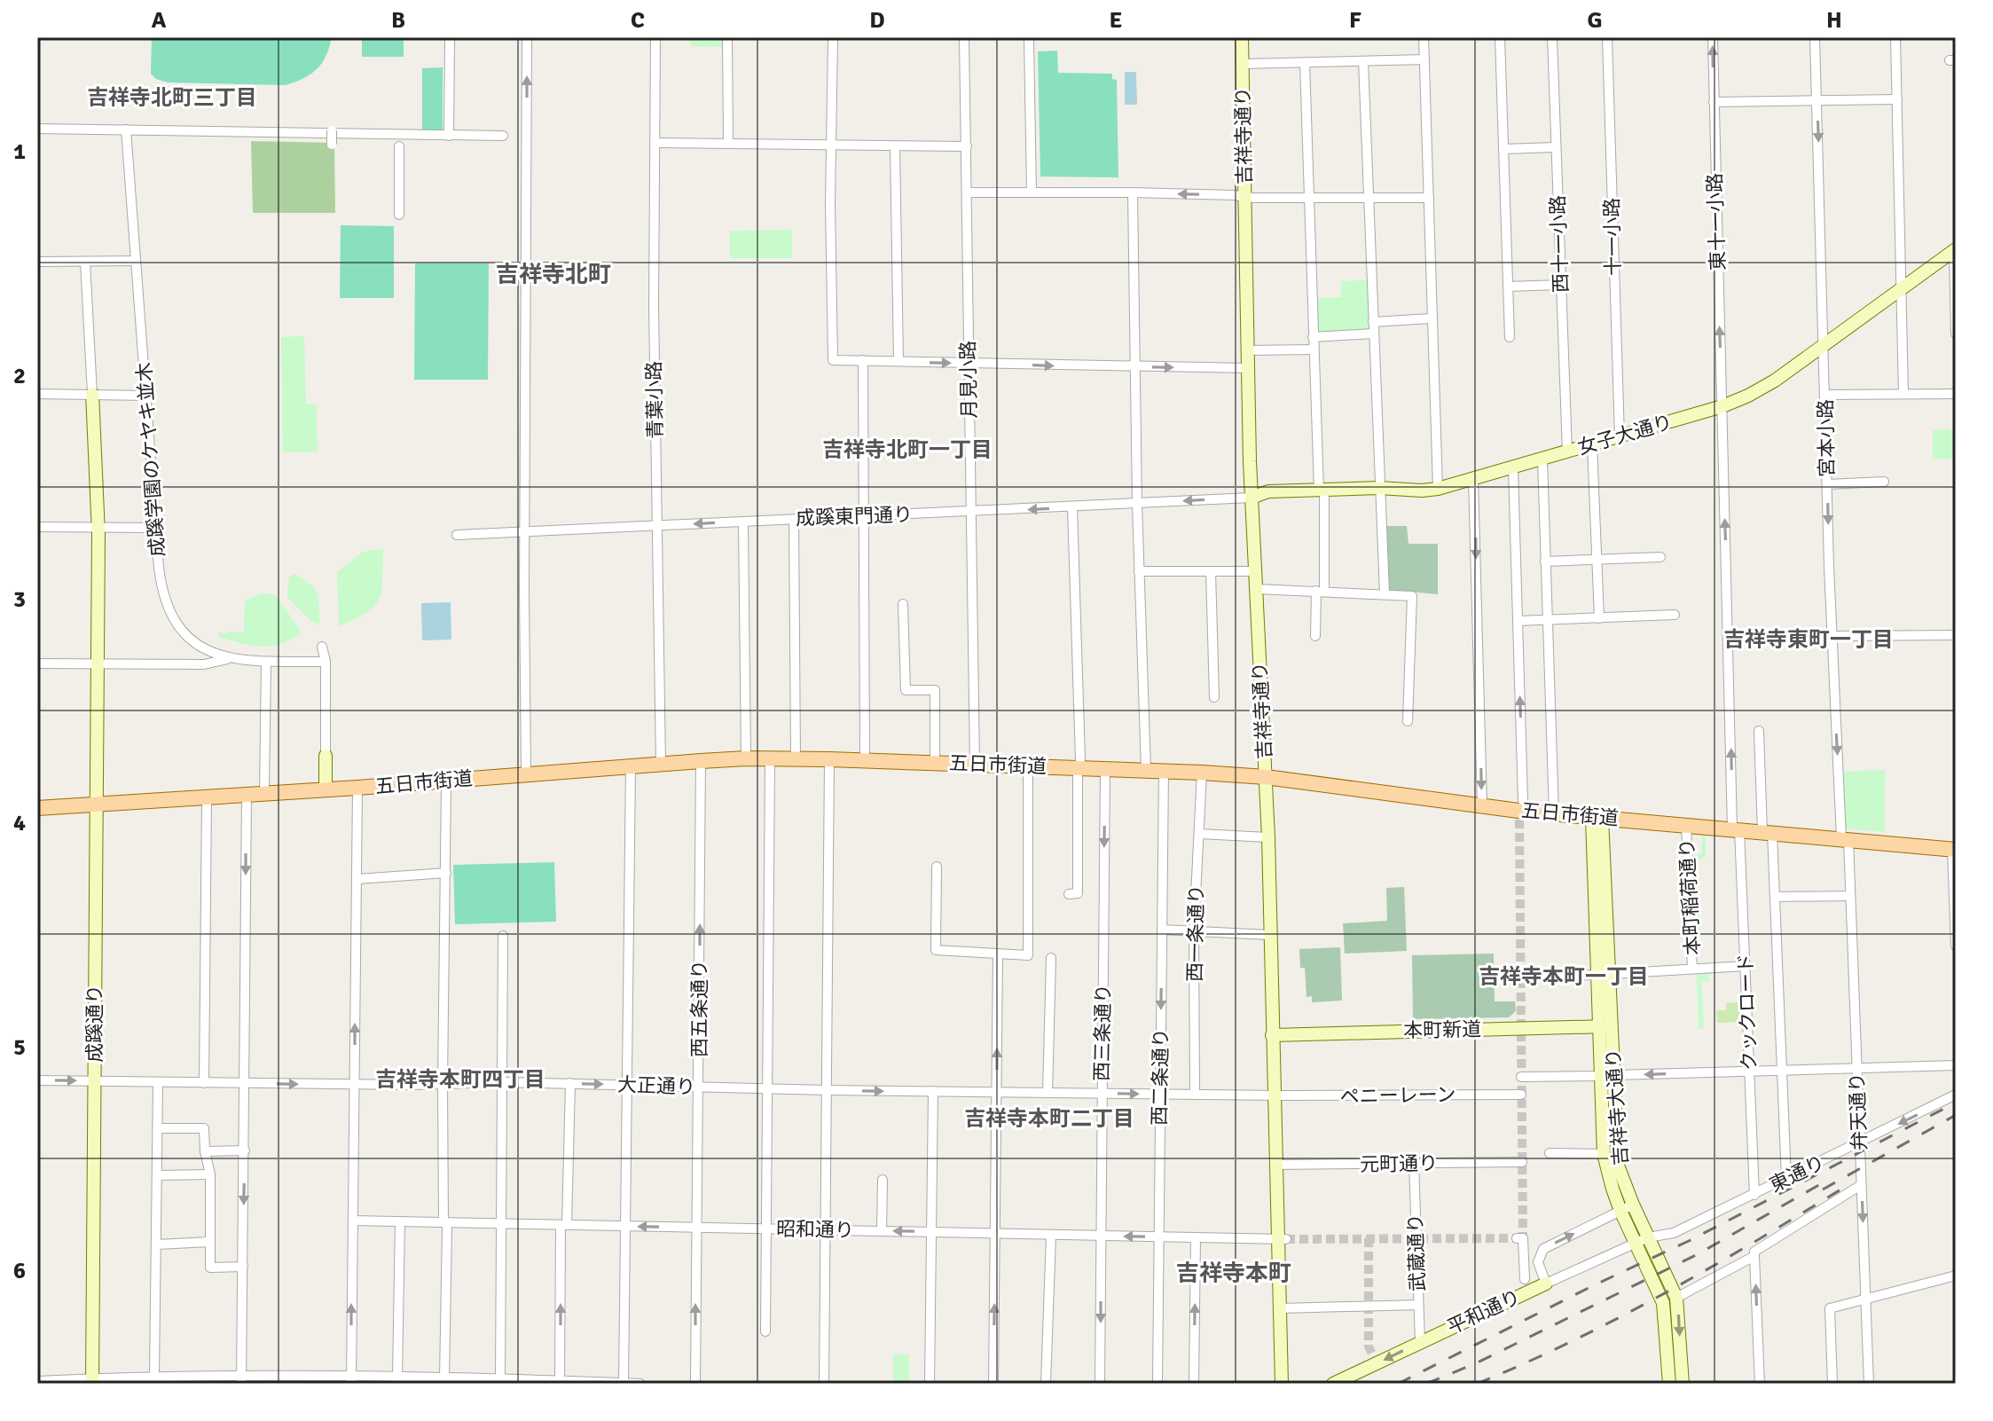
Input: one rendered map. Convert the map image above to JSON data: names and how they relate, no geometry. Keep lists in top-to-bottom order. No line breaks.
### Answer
{"streets":{"main road":["吉祥寺通り","女子大通り","五日市街道","成蹊通り","本町新道","吉祥寺大通り","平和通り"],"street":["東十一小路","十一小路","西十一小路","月見小路","青葉小路","宮本小路","成蹊学園のケヤキ並木","成蹊東門通り","本町稲荷通り","西一条通り","西五条通り","クックロード","西三条通り","西二条通り","大正通り","ペニーレーン","弁天通り","元町通り","東通り","昭和通り","武蔵通り"]},"crossings":[["吉祥寺通り","女子大通り"],["吉祥寺通り","成蹊東門通り"],["吉祥寺通り","五日市街道"],["吉祥寺通り","本町新道"],["吉祥寺通り","大正通り"],["吉祥寺通り","ペニーレーン"],["吉祥寺通り","元町通り"],["吉祥寺通り","昭和通り"],["東十一小路","女子大通り"],["東十一小路","クックロード"],["十一小路","女子大通り"],["西十一小路","女子大通り"],["月見小路","成蹊東門通り"],["月見小路","五日市街道"],["青葉小路","成蹊東門通り"],["青葉小路","五日市街道"],["女子大通り","宮本小路"],["女子大通り","成蹊東門通り"],["宮本小路","五日市街道"],["宮本小路","弁天通り"],["五日市街道","本町稲荷通り"],["五日市街道","西一条通り"],["五日市街道","西五条通り"],["五日市街道","クックロード"],["五日市街道","成蹊通り"],["五日市街道","西三条通り"],["五日市街道","西二条通り"],["五日市街道","吉祥寺大通り"],["五日市街道","弁天通り"],["西一条通り","大正通り"],["西五条通り","大正通り"],["西五条通り","昭和通り"],["クックロード","東通り"],["成蹊通り","大正通り"],["本町新道","吉祥寺大通り"],["西三条通り","大正通り"],["西三条通り","昭和通り"],["西二条通り","大正通り"],["西二条通り","昭和通り"],["大正通り","ペニーレーン"],["吉祥寺大通り","東通り"],["吉祥寺大通り","平和通り"],["弁天通り","東通り"],["元町通り","武蔵通り"],["東通り","平和通り"],["武蔵通り","平和通り"]],"one_way":["東十一小路"],"districts":["吉祥寺北町三丁目","吉祥寺北町","吉祥寺北町一丁目","吉祥寺東町一丁目","吉祥寺本町一丁目","吉祥寺本町四丁目","吉祥寺本町二丁目","吉祥寺本町"],"grid":{"columns":["A","B","C","D","E","F","G","H"],"rows":["1","2","3","4","5","6"]}}
